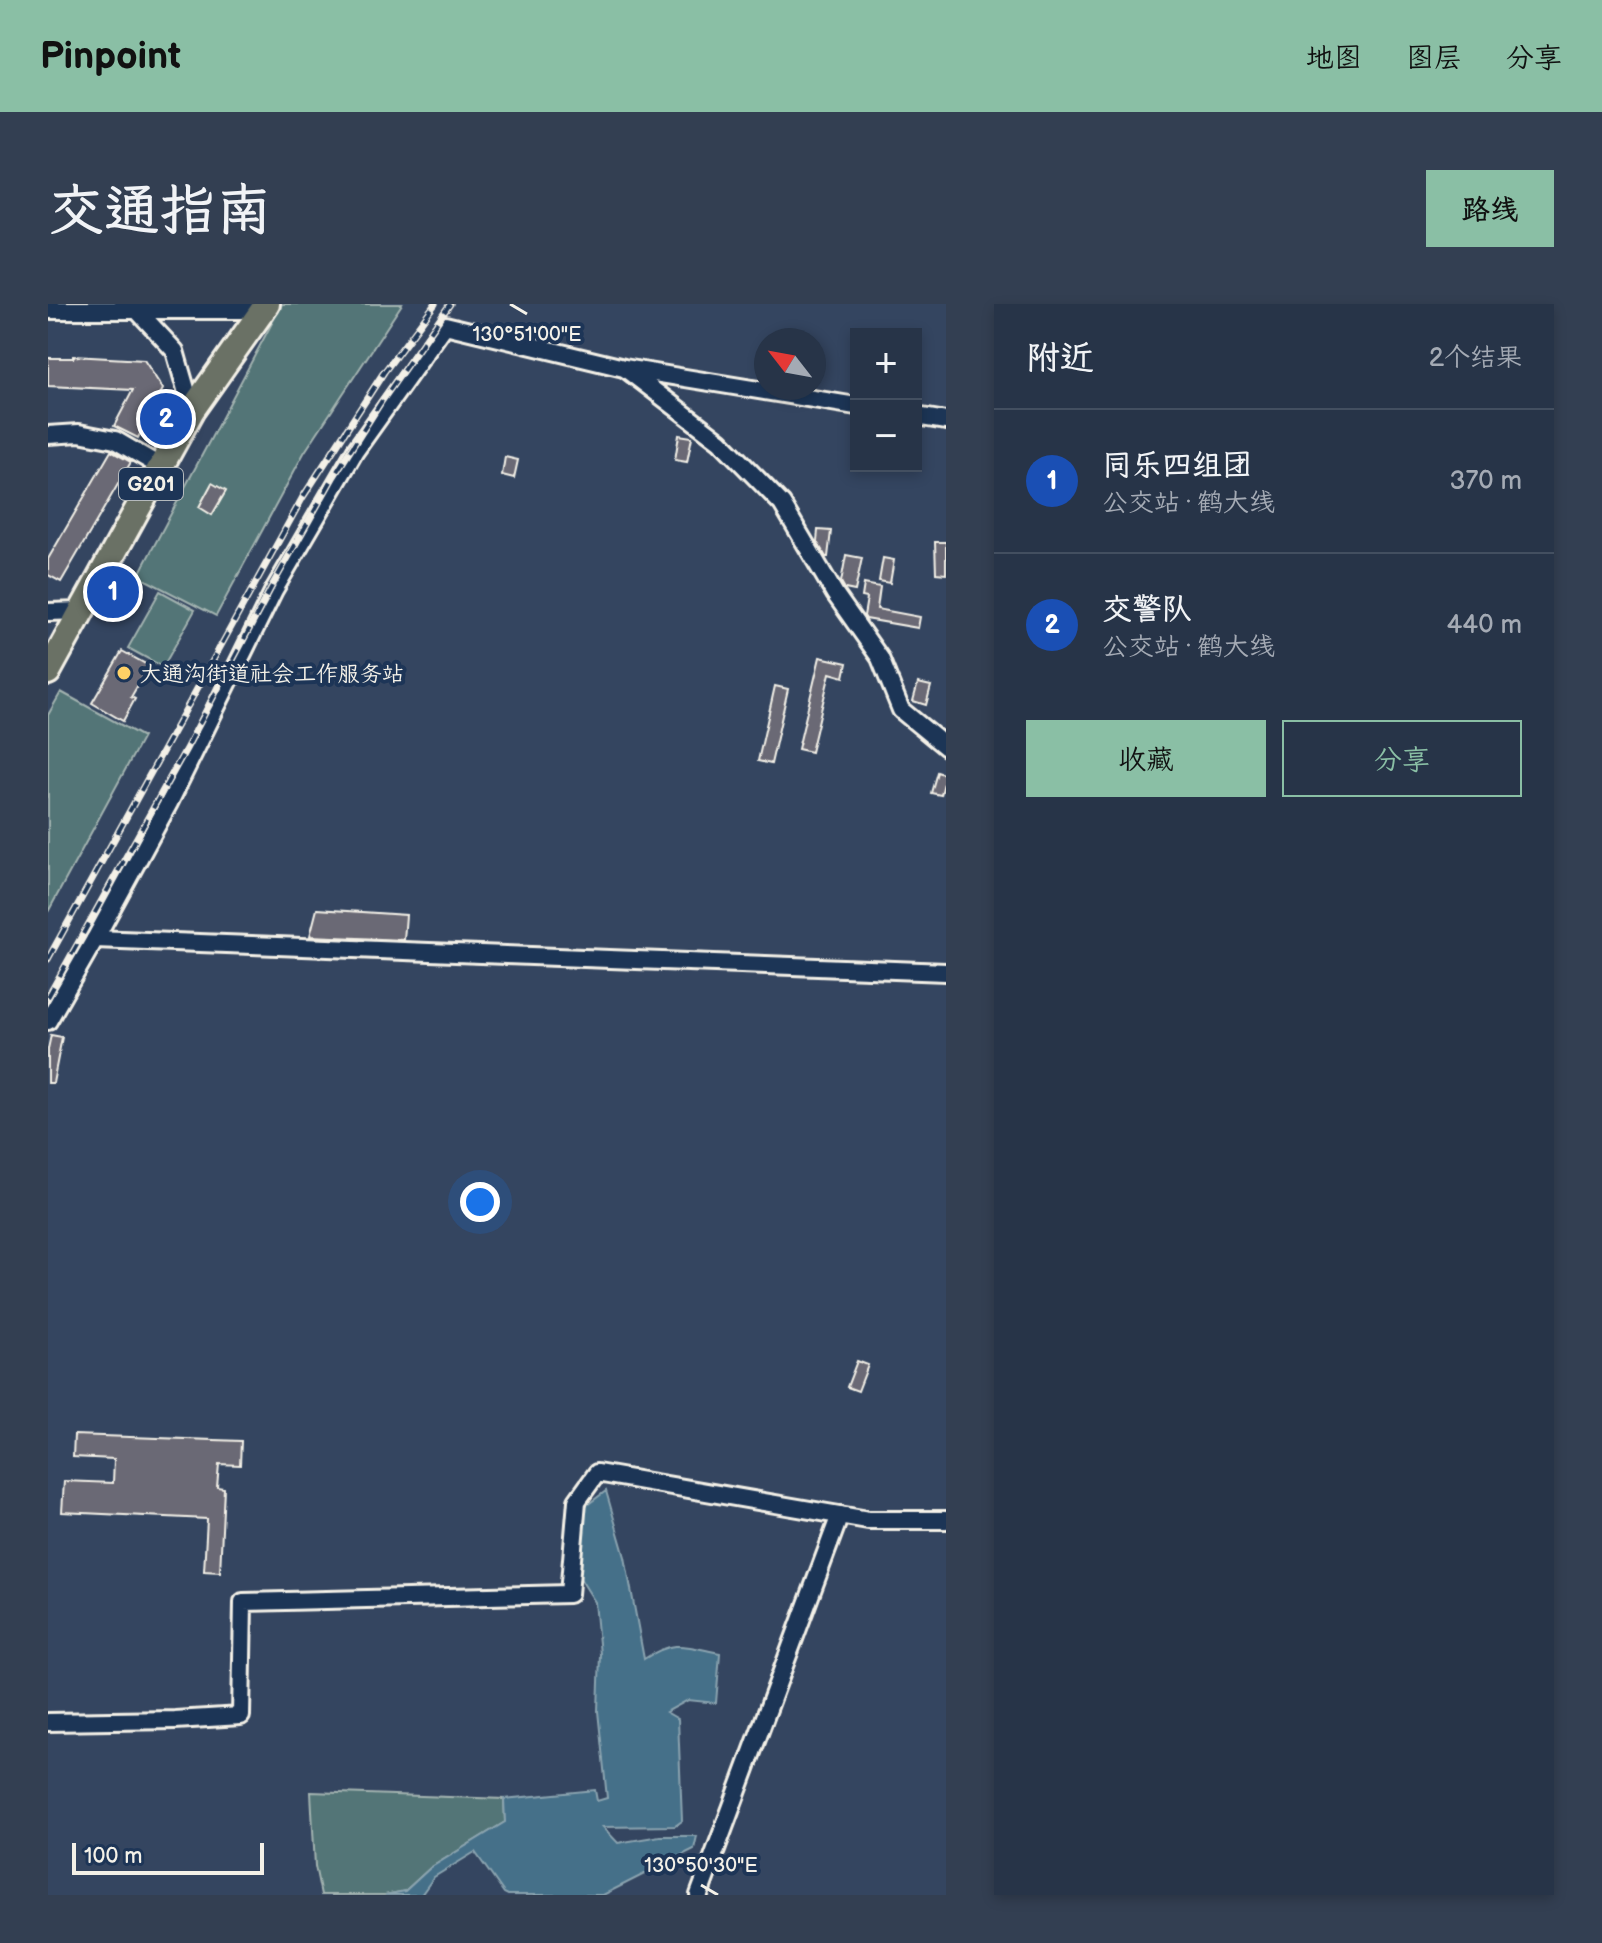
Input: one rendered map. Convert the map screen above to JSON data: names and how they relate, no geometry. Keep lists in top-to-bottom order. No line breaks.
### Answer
{"streets":{"highway":["G201"]},"places":["大通沟街道社会工作服务站"],"scale_bar":"100 m","north":"top left","page":{"header":"Pinpoint","nav":["地图","图层","分享"],"buttons":["路线",["收藏","分享"]],"title":"交通指南","heading":["附近","2个结果"],"map_buttons":["+","−"],"pins":["2","1"],"list":[{"mark":"1","name":"同乐四组团","note":"公交站 · 鹤大线","value":"370 m"},{"mark":"2","name":"交警队","note":"公交站 · 鹤大线","value":"440 m"}],"scale":"100 m"},"coordinates":["130°51'00\"E","130°50'30\"E"]}
